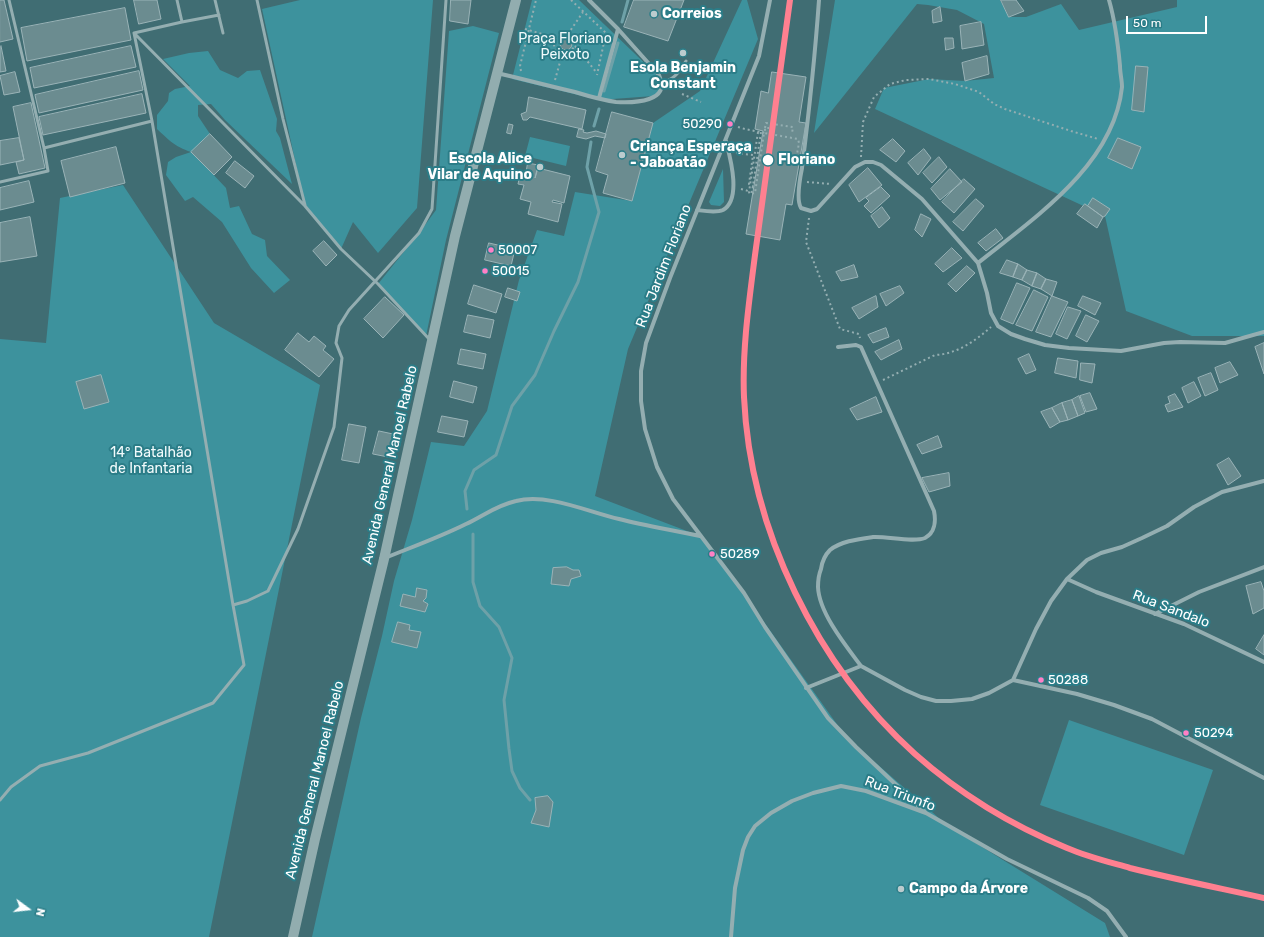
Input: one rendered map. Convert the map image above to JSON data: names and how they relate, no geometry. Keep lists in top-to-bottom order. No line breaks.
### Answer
{"streets":{"main road":["Avenida General Manoel Rabelo"],"street":["Rua Jardim Floriano","Rua Sandalo","Rua Triunfo"]},"crossings":[["Rua Jardim Floriano","Rua Triunfo"]],"parks":["Praça Floriano Peixoto","14° Batalhão de Infantaria"],"places":["Correios","Esola Benjamin Constant","50290","Criança Esperaça - Jaboatão","Floriano","Escola Alice Vilar de Aquino","50007","50015","50289","50288","50294","Campo da Árvore"],"scale_bar":"50 m","north":"right"}
